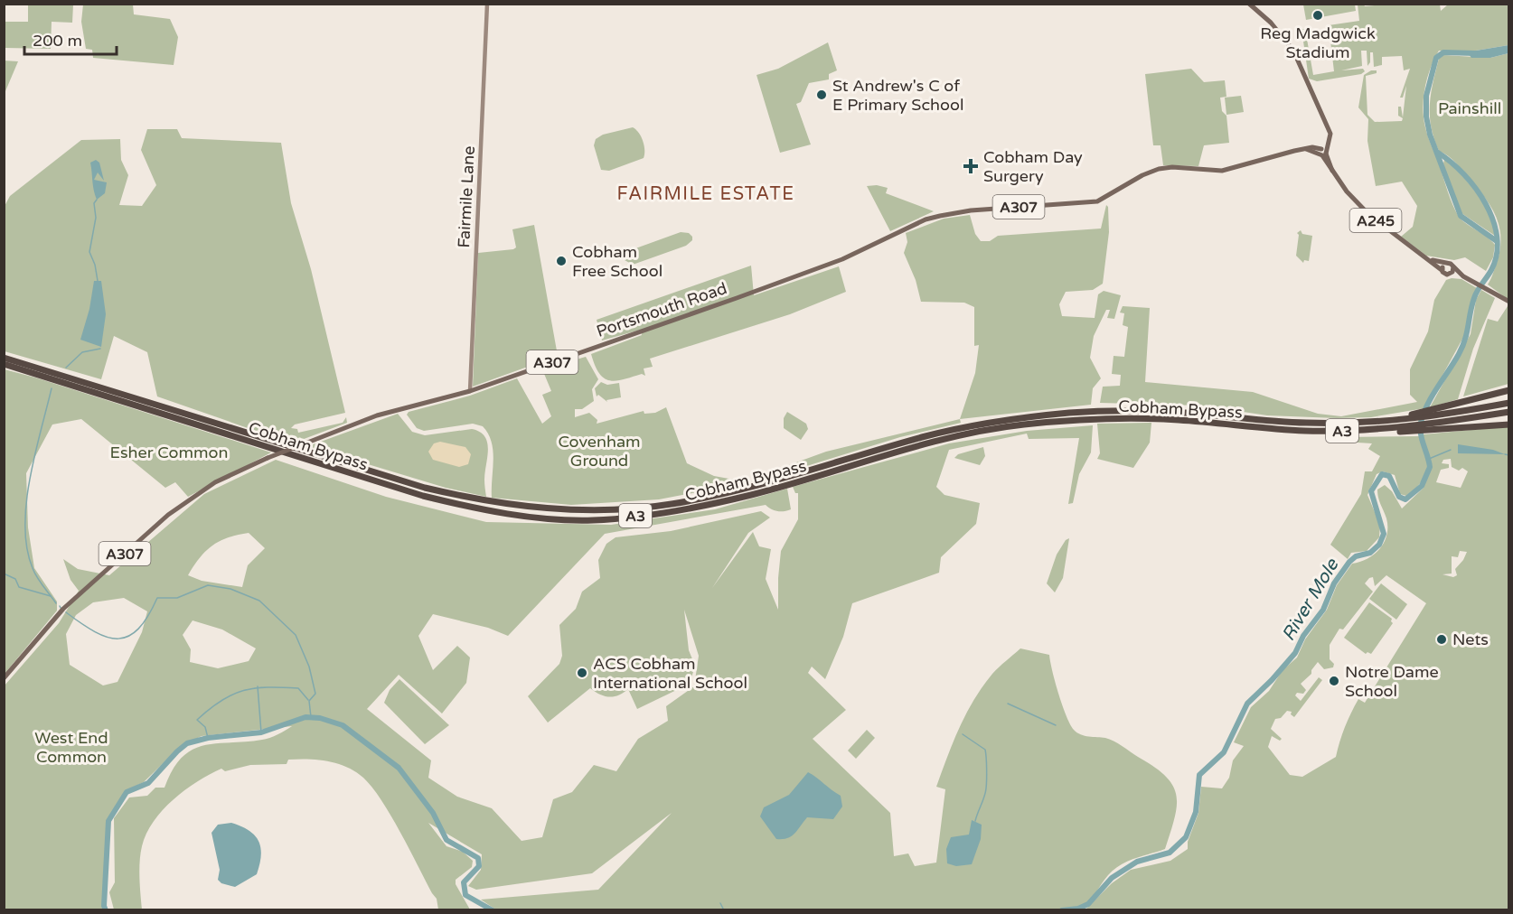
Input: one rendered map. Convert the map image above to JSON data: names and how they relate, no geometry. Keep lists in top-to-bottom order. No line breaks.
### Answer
{"streets":{"highway":["Cobham Bypass","A3"],"main road":["A307","A245","Portsmouth Road"],"street":["Fairmile Lane"]},"crossings":[["Fairmile Lane","Portsmouth Road"],["A245","Portsmouth Road"]],"districts":["FAIRMILE ESTATE"],"water":["River Mole"],"parks":["Painshill","Covenham Ground","Esher Common","West End Common"],"places":{"other":["Reg Madgwick Stadium","St Andrew's C of E Primary School","Cobham Free School","Nets","ACS Cobham International School","Notre Dame School"],"health":["Cobham Day Surgery"]},"scale_bar":"200 m"}
